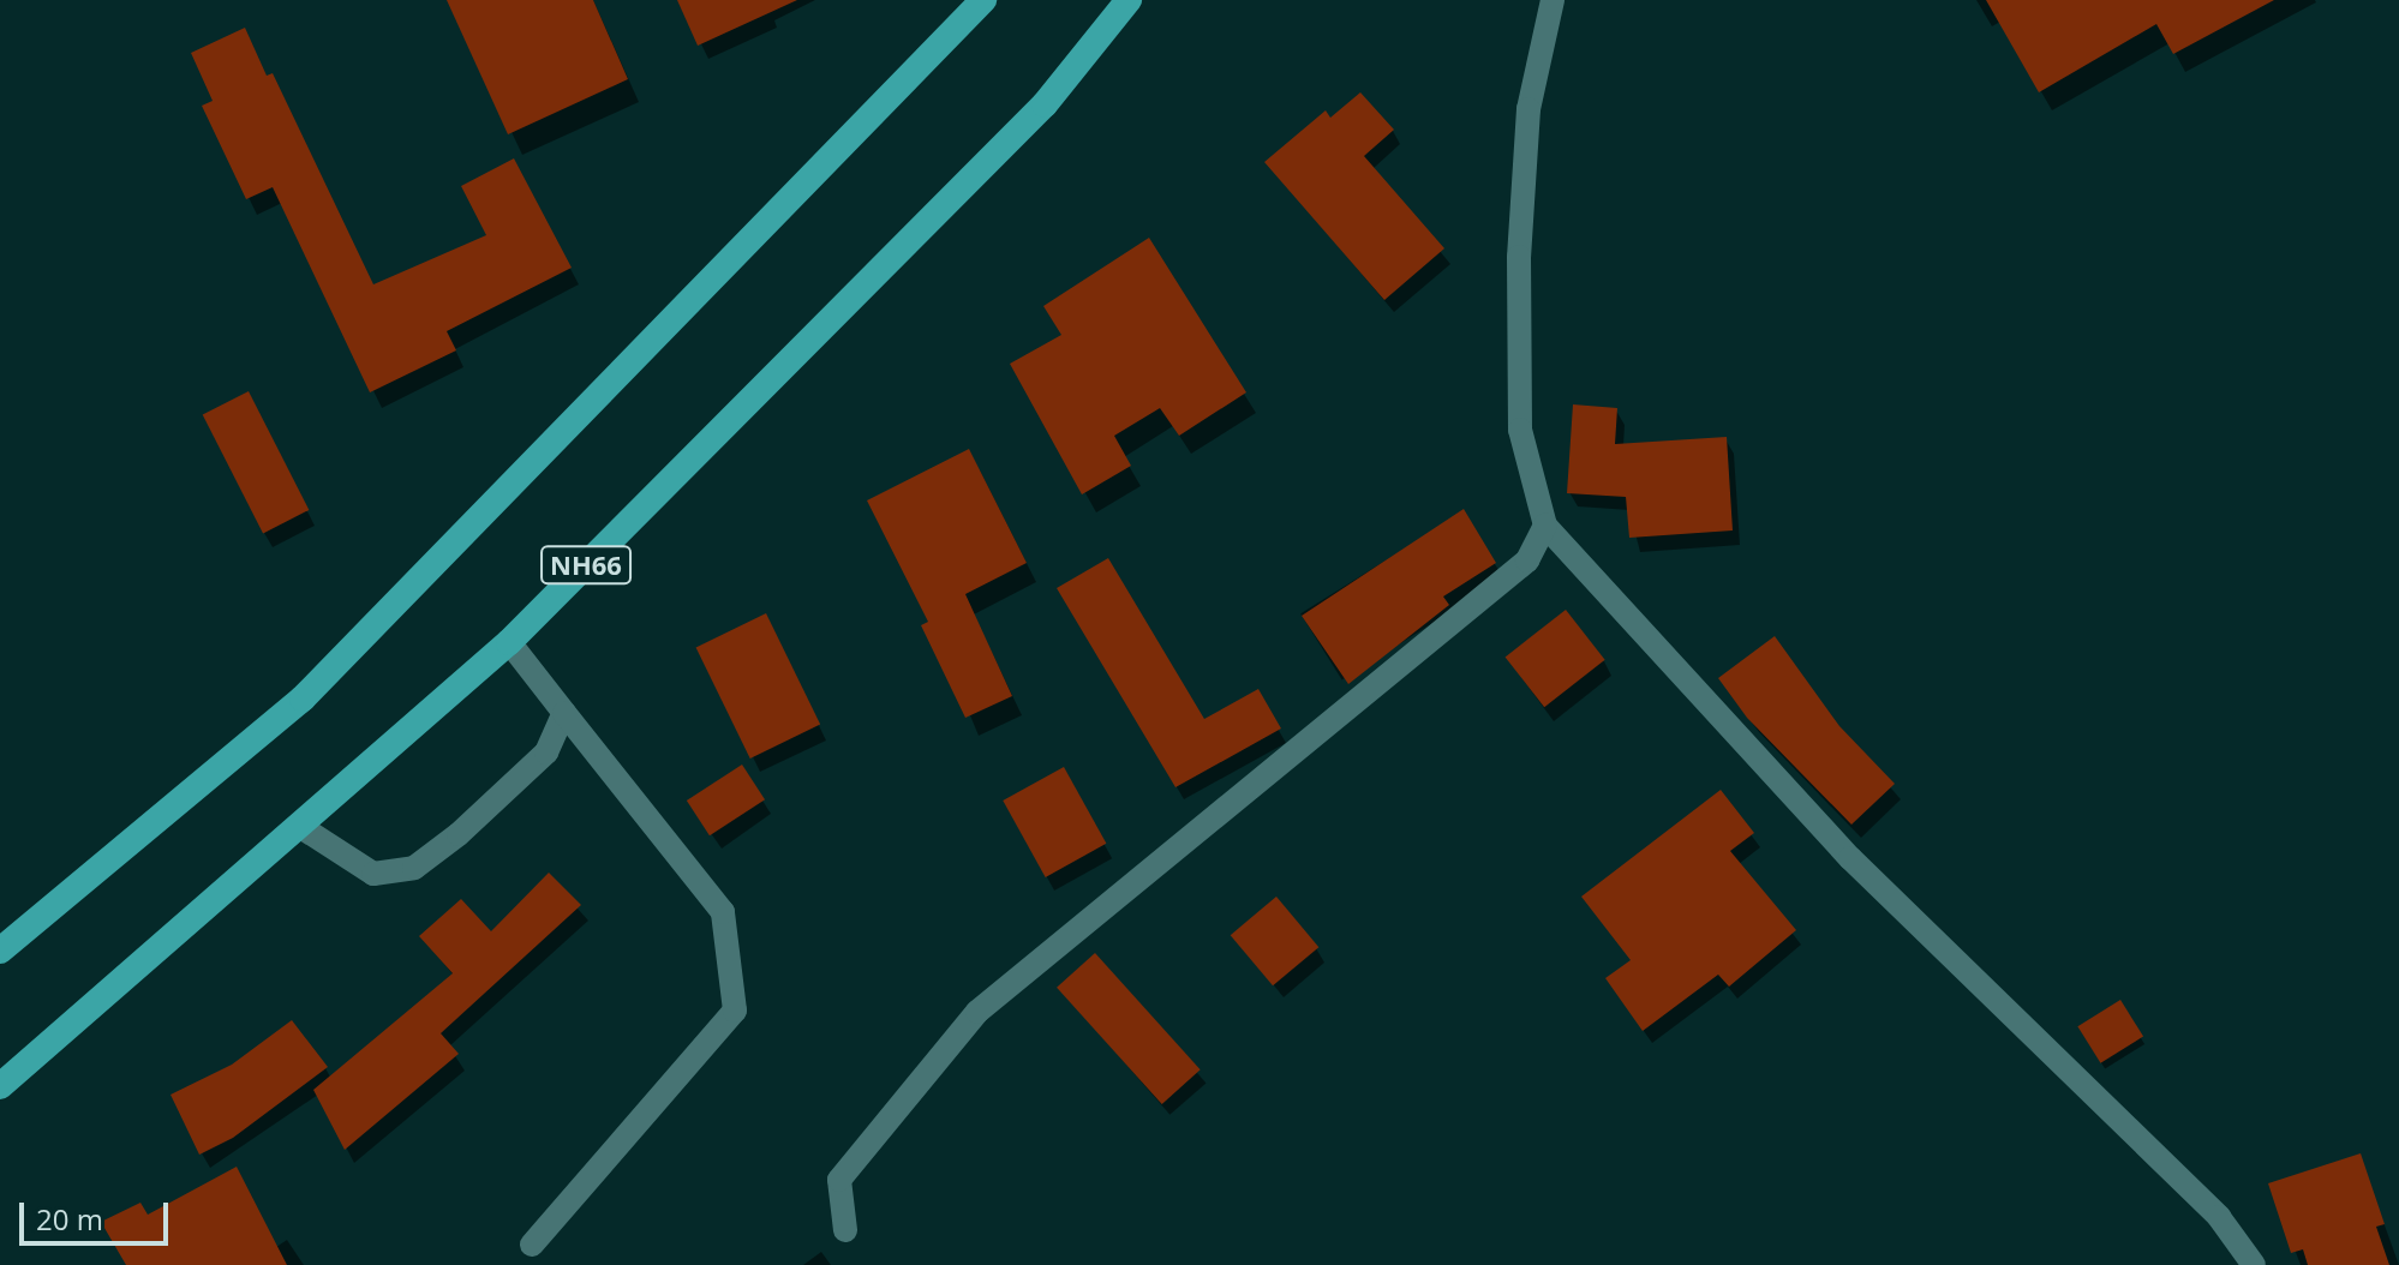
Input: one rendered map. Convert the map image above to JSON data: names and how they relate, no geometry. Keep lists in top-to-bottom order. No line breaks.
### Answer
{"streets":{"highway":["NH66"]},"scale_bar":"20 m"}
